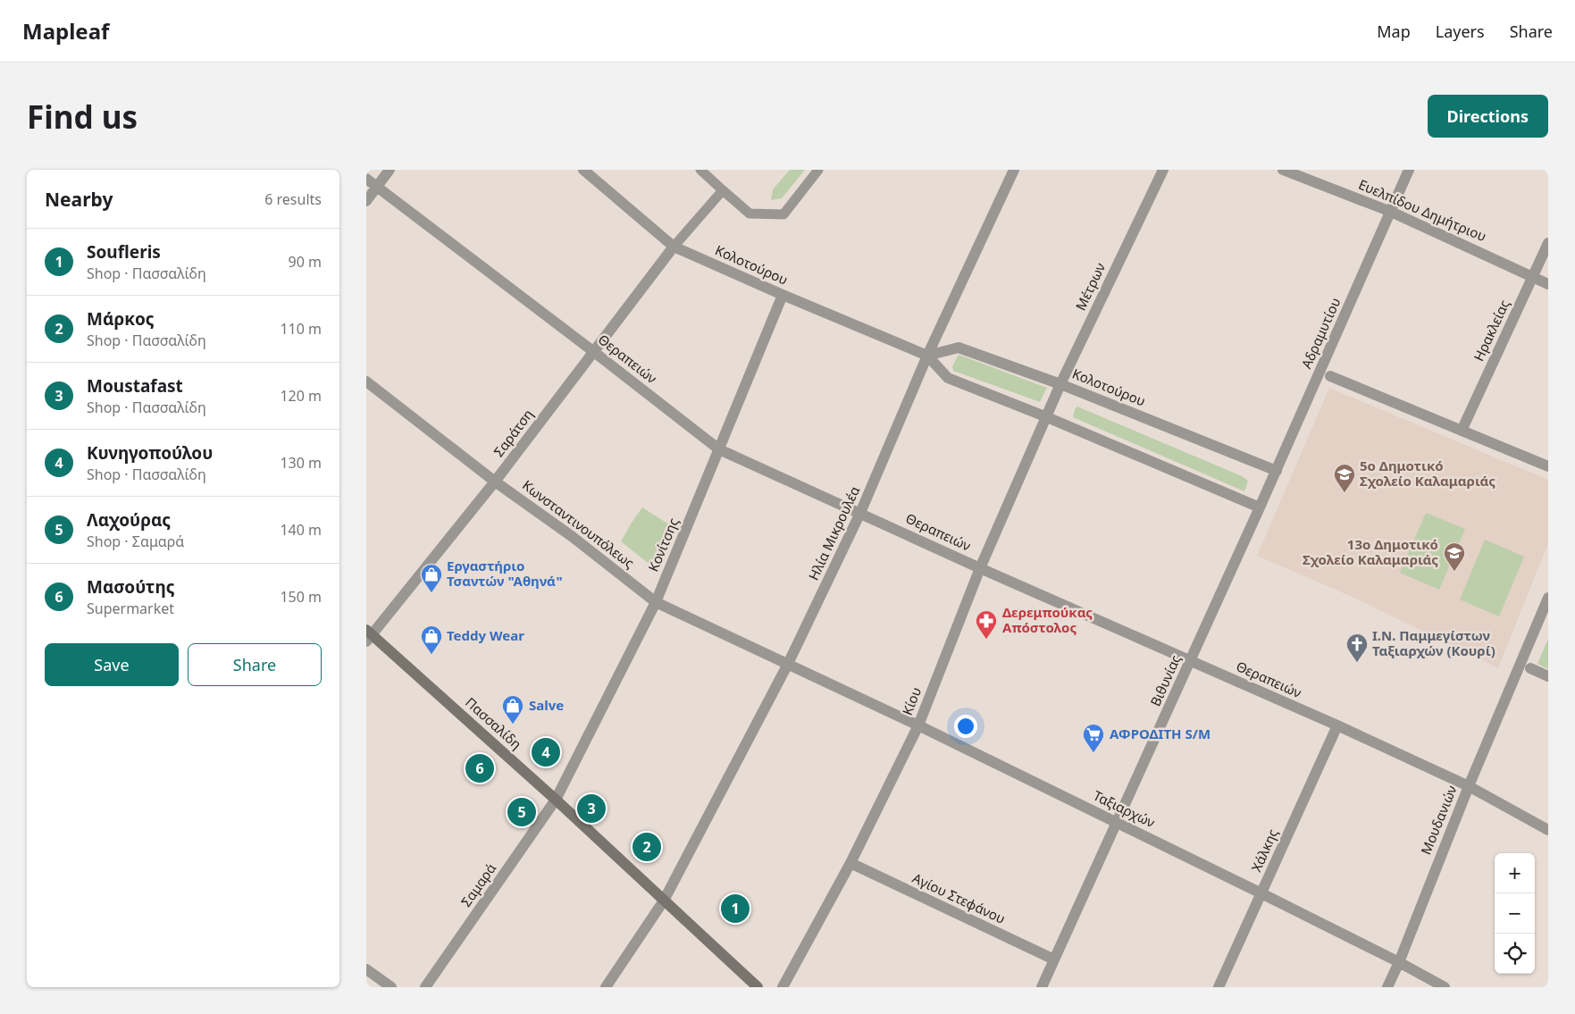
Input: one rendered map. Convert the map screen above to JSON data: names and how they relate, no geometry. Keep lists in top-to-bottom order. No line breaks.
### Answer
{"streets":{"main road":["Πασσαλίδη"],"street":["Ευελπίδου Δημήτριου","Κολοτούρου","Μέτρων","Ηρακλείας","Αδραμυτίου","Θεραπειών","Σαράτση","Κωνσταντινουπόλεως","Ηλία Μικρουλέα","Κονίτσης","Βιθυνίας","Κίου","Ταξιαρχών","Μουδανιών","Χάλκης","Σαμαρά","Αγίου Στεφάνου"]},"crossings":[["Ευελπίδου Δημήτριου","Ηρακλείας"],["Ευελπίδου Δημήτριου","Αδραμυτίου"],["Κολοτούρου","Μέτρων"],["Κολοτούρου","Αδραμυτίου"],["Κολοτούρου","Σαράτση"],["Κολοτούρου","Ηλία Μικρουλέα"],["Κολοτούρου","Κονίτσης"],["Κολοτούρου","Βιθυνίας"],["Κολοτούρου","Κίου"],["Μέτρων","Κίου"],["Αδραμυτίου","Βιθυνίας"],["Θεραπειών","Σαράτση"],["Θεραπειών","Ηλία Μικρουλέα"],["Θεραπειών","Κονίτσης"],["Θεραπειών","Βιθυνίας"],["Θεραπειών","Κίου"],["Θεραπειών","Μουδανιών"],["Θεραπειών","Χάλκης"],["Σαράτση","Κωνσταντινουπόλεως"],["Σαράτση","Πασσαλίδη"],["Κωνσταντινουπόλεως","Ηλία Μικρουλέα"],["Κωνσταντινουπόλεως","Κονίτσης"],["Κωνσταντινουπόλεως","Ταξιαρχών"],["Ηλία Μικρουλέα","Πασσαλίδη"],["Ηλία Μικρουλέα","Ταξιαρχών"],["Κονίτσης","Πασσαλίδη"],["Κονίτσης","Σαμαρά"],["Βιθυνίας","Ταξιαρχών"],["Βιθυνίας","Αγίου Στεφάνου"],["Κίου","Ταξιαρχών"],["Κίου","Αγίου Στεφάνου"],["Πασσαλίδη","Σαμαρά"],["Ταξιαρχών","Μουδανιών"],["Ταξιαρχών","Χάλκης"]],"places":{"school or university":["5ο Δημοτικό Σχολείο Καλαμαριάς","13ο Δημοτικό Σχολείο Καλαμαριάς"],"shop":["Εργαστήριο Τσαντών \"Αθηνά\"","Teddy Wear","Salve"],"pharmacy":["Δερεμπούκας Απόστολος"],"church":["Ι.Ν. Παμμεγίστων Ταξιαρχών (Κουρί)"],"supermarket":["ΑΦΡΟΔΙΤΗ S/M"]},"page":{"header":"Mapleaf","nav":["Map","Layers","Share"],"buttons":["Directions",["Save","Share"]],"title":"Find us","heading":["Nearby","6 results"],"list":[{"mark":"1","name":"Soufleris","note":"Shop · Πασσαλίδη","value":"90 m"},{"mark":"2","name":"Μάρκος","note":"Shop · Πασσαλίδη","value":"110 m"},{"mark":"3","name":"Moustafast","note":"Shop · Πασσαλίδη","value":"120 m"},{"mark":"4","name":"Κυνηγοπούλου","note":"Shop · Πασσαλίδη","value":"130 m"},{"mark":"5","name":"Λαχούρας","note":"Shop · Σαμαρά","value":"140 m"},{"mark":"6","name":"Μασούτης","note":"Supermarket","value":"150 m"}],"pins":["4","6","3","5","2","1"],"map_buttons":["+","−"]}}
